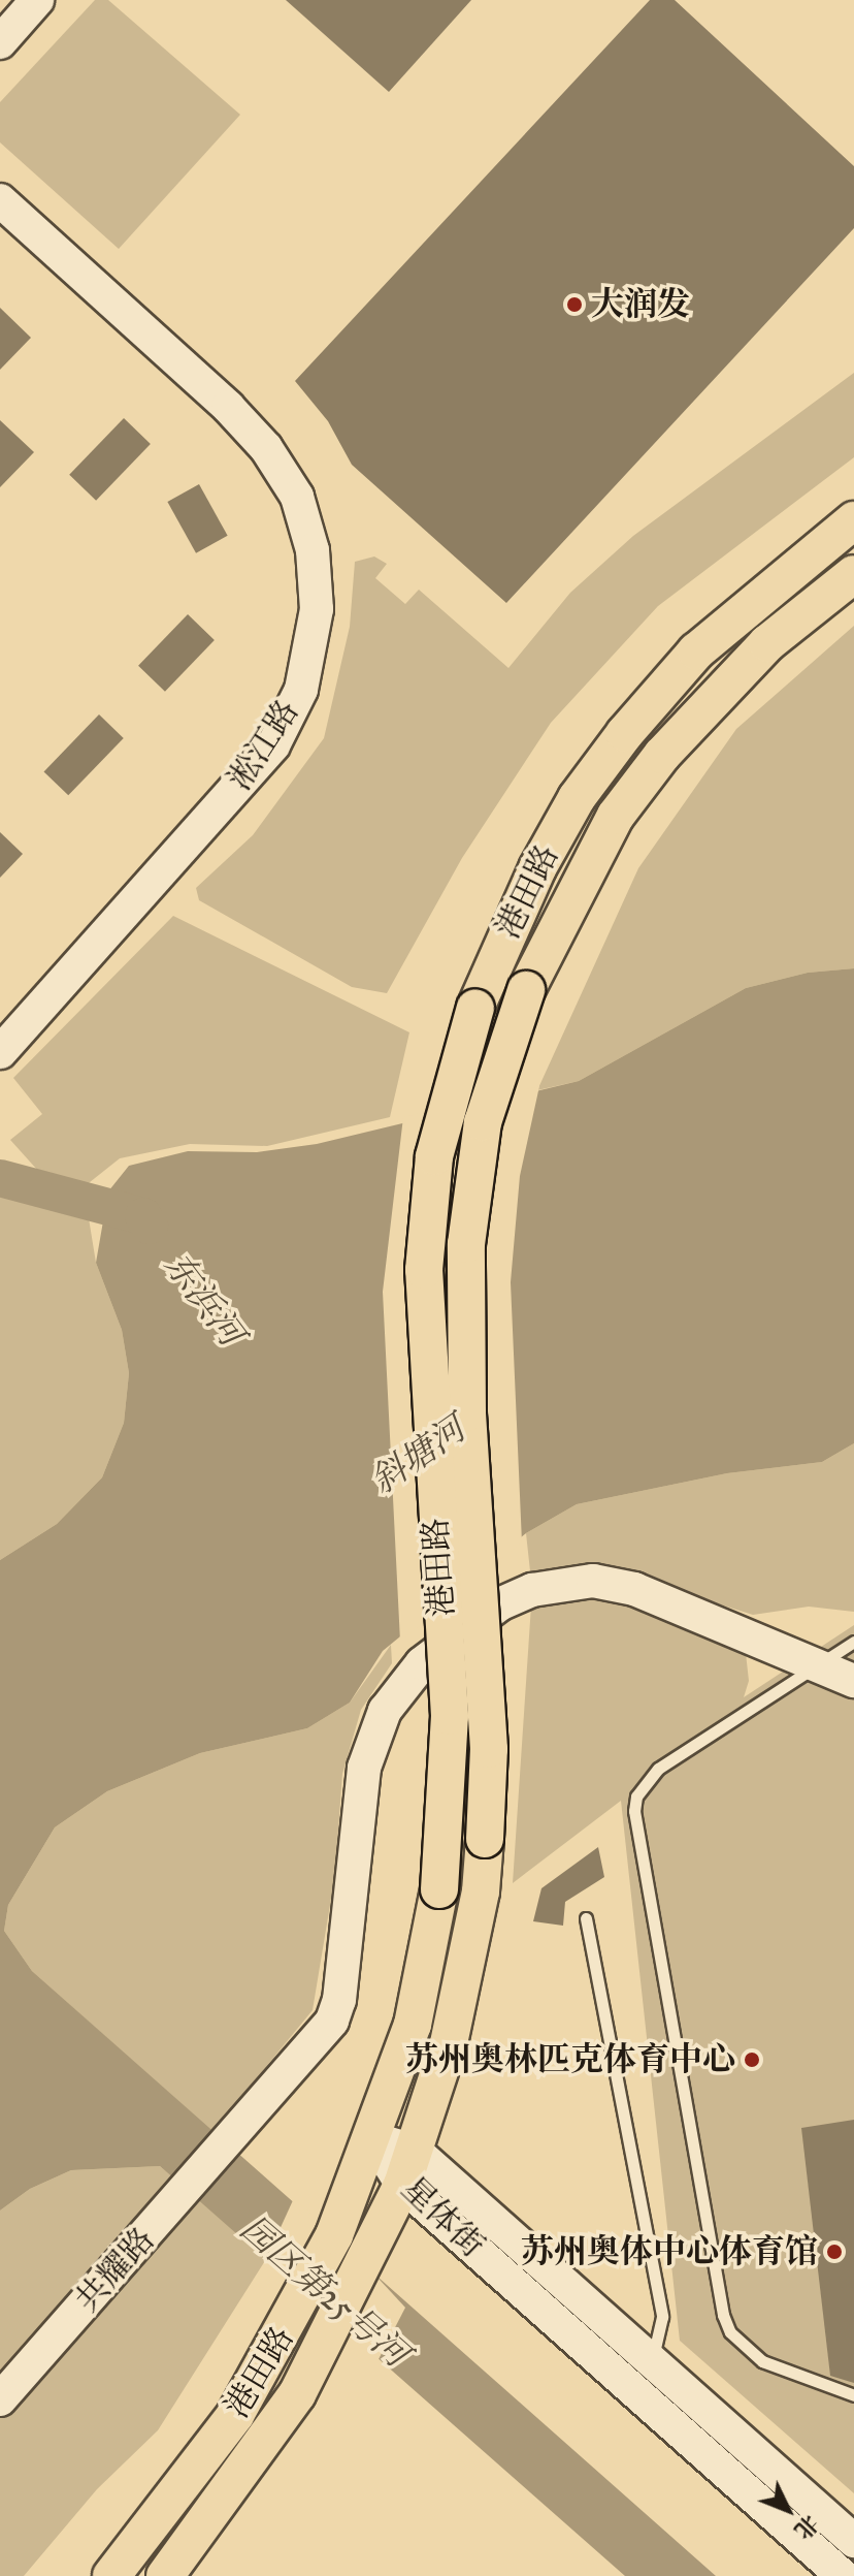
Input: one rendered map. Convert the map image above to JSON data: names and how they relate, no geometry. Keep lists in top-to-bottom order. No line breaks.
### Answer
{"streets":{"main road":["港田路"],"street":["淞江路","星体街","共耀路"]},"crossings":[["港田路","星体街"]],"water":["东浜河","斜塘河","园区第25号河"],"places":["大润发","苏州奥林匹克体育中心","苏州奥体中心体育馆"],"north":"bottom right"}
